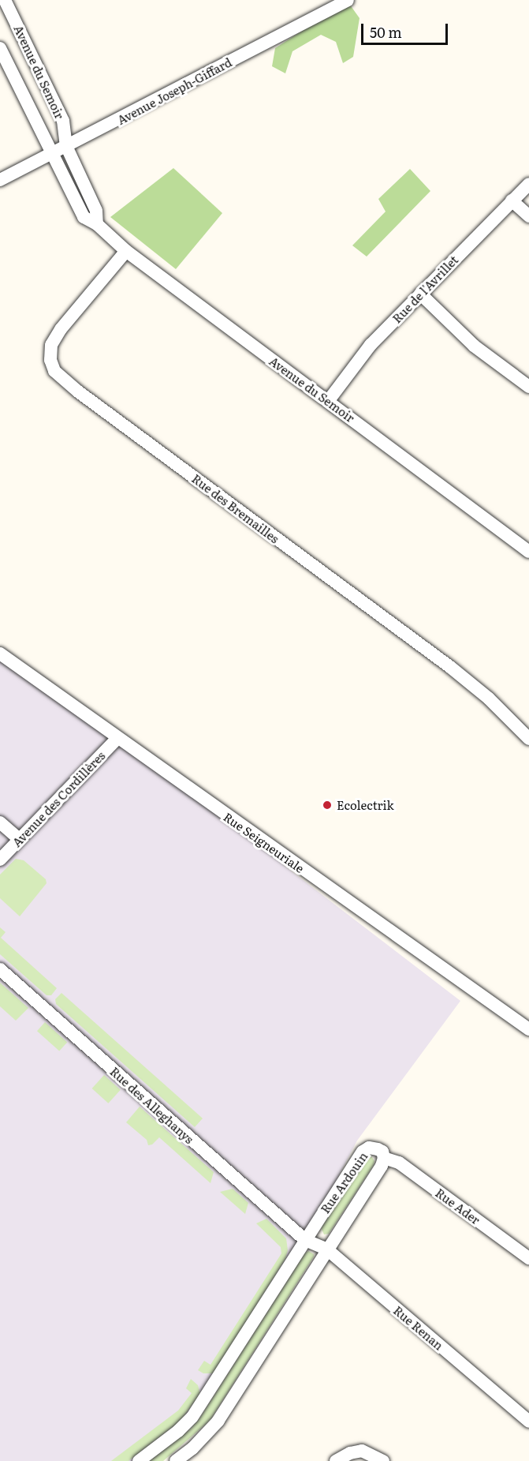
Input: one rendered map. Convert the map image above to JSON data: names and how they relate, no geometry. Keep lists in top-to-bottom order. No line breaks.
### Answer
{"streets":{"street":["Avenue du Semoir","Avenue Joseph-Giffard","Rue de l'Avrillet","Rue des Bremailles","Avenue des Cordillères","Rue Seigneuriale","Rue des Alleghanys","Rue Ardouin","Rue Ader","Rue Renan"]},"crossings":[["Avenue du Semoir","Avenue Joseph-Giffard"],["Avenue du Semoir","Rue de l'Avrillet"],["Avenue du Semoir","Rue des Bremailles"],["Avenue des Cordillères","Rue Seigneuriale"],["Rue des Alleghanys","Rue Ardouin"],["Rue des Alleghanys","Rue Renan"],["Rue Ardouin","Rue Ader"],["Rue Ardouin","Rue Renan"]],"places":["Ecolectrik"],"scale_bar":"50 m"}
